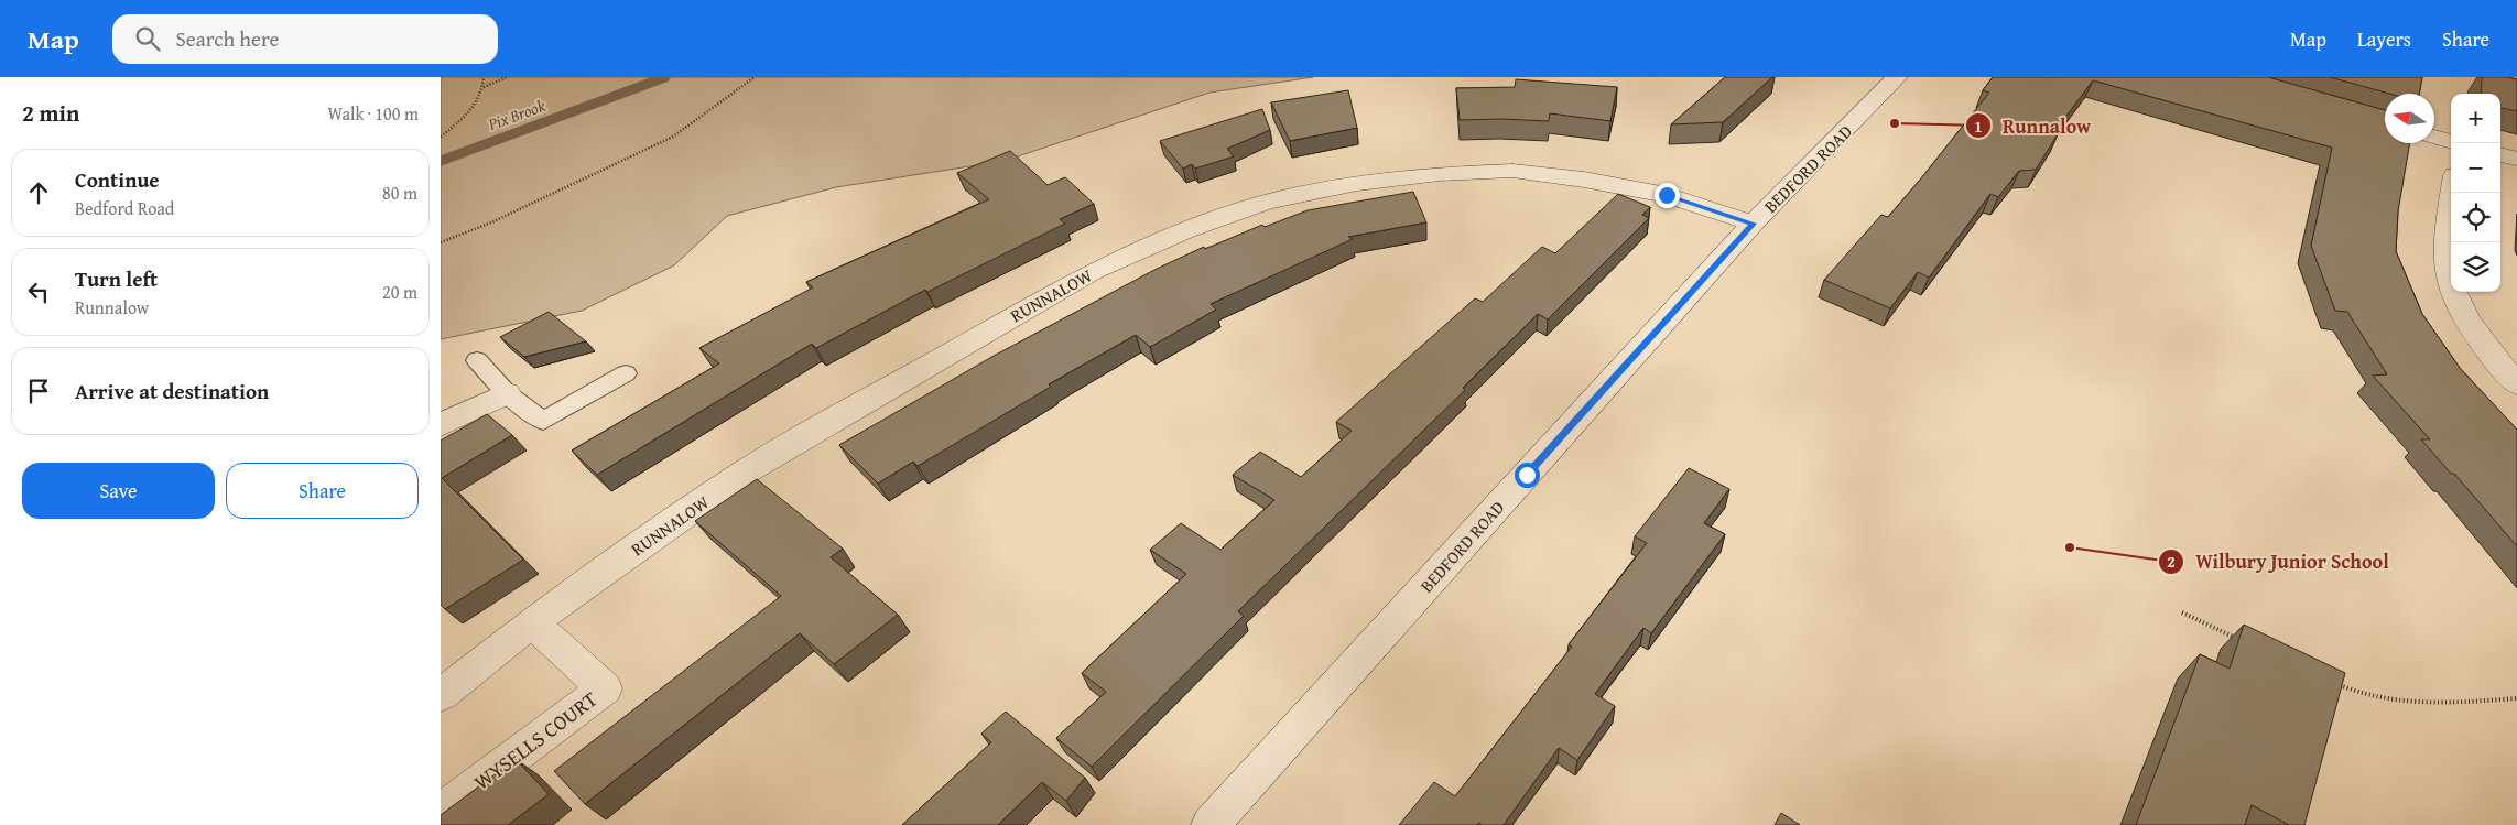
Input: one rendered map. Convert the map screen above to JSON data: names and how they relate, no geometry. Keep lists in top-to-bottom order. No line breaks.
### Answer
{"streets":{"street":["BEDFORD ROAD","RUNNALOW","WYSELLS COURT"]},"crossings":[["BEDFORD ROAD","RUNNALOW"],["RUNNALOW","WYSELLS COURT"]],"water":["Pix Brook"],"places":["Runnalow","Wilbury Junior School"],"north":"left","page":{"header":"Map","search":"Search here","nav":["Map","Layers","Share"],"heading":["2 min","Walk · 100 m"],"map_buttons":["+","−"],"list":[["Continue","Bedford Road","80 m"],["Turn left","Runnalow","20 m"],"Arrive at destination"],"buttons":["Save","Share"]}}
